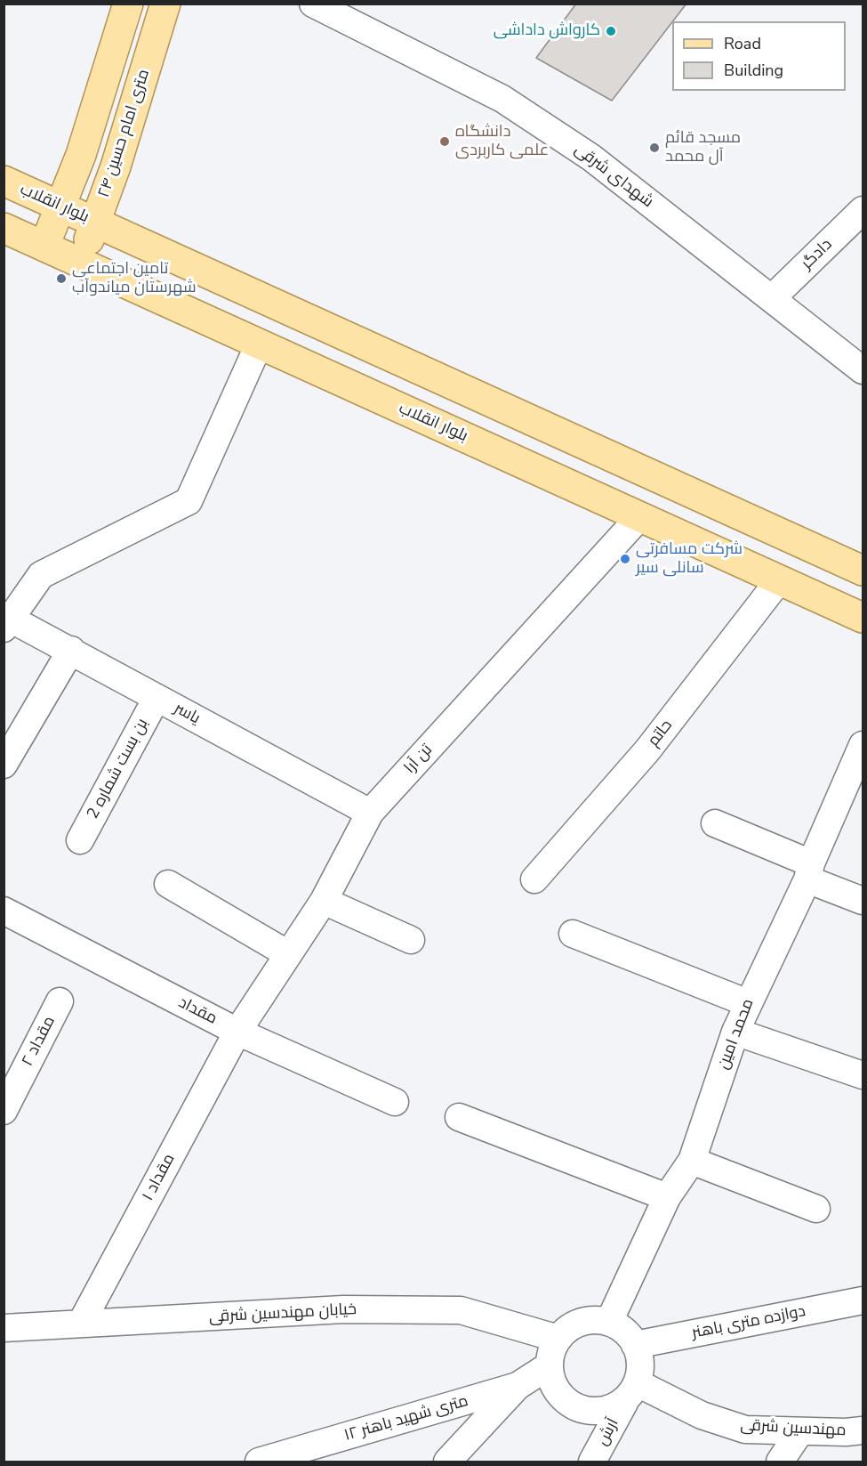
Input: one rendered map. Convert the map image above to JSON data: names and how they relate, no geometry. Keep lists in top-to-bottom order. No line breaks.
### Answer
{"streets":{"main road":["۲۴ متری امام حسین","بلوار انقلاب"],"street":["شهدای شرقی","دادگر","یاسر","حاتم","تن آرا","بن بست شماره 2","مقداد","محمد امین","مقداد ۲","مقداد ۱","خیابان مهندسین شرقی","دوازده متری باهنر","۱۲ متری شهید باهنر","مهندسین شرقی","آرش"]},"crossings":[["۲۴ متری امام حسین","بلوار انقلاب"],["شهدای شرقی","دادگر"],["بلوار انقلاب","حاتم"],["بلوار انقلاب","تن آرا"],["یاسر","تن آرا"],["یاسر","بن بست شماره 2"],["تن آرا","مقداد"],["تن آرا","مقداد ۱"],["مقداد","مقداد ۱"],["محمد امین","خیابان مهندسین شرقی"],["محمد امین","دوازده متری باهنر"],["محمد امین","۱۲ متری شهید باهنر"],["محمد امین","مهندسین شرقی"],["محمد امین","آرش"],["مقداد ۱","خیابان مهندسین شرقی"],["خیابان مهندسین شرقی","دوازده متری باهنر"],["خیابان مهندسین شرقی","۱۲ متری شهید باهنر"],["خیابان مهندسین شرقی","مهندسین شرقی"],["خیابان مهندسین شرقی","آرش"],["دوازده متری باهنر","۱۲ متری شهید باهنر"],["دوازده متری باهنر","مهندسین شرقی"],["دوازده متری باهنر","آرش"],["۱۲ متری شهید باهنر","مهندسین شرقی"],["۱۲ متری شهید باهنر","آرش"],["مهندسین شرقی","آرش"]],"places":["کارواش داداشی","دانشگاه علمی کاربردی","مسجد قائم آل محمد","تامین اجتماعی شهرستان میاندوآب","شرکت مسافرتی سانلی سیر"],"legend":["Road","Building"]}
